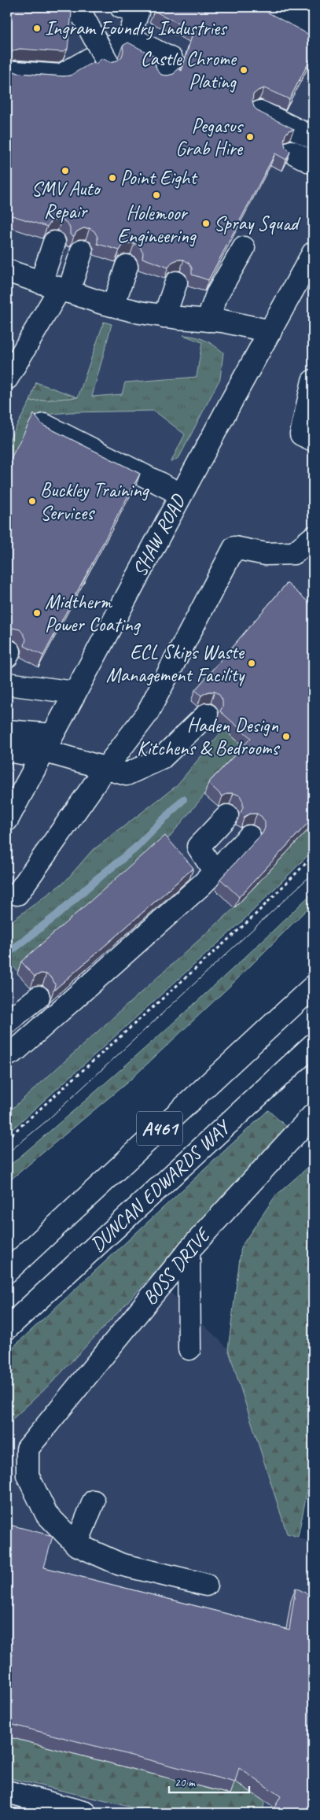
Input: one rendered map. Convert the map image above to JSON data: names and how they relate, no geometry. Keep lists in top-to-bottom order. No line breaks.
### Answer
{"streets":{"main road":["SHAW ROAD","A461","DUNCAN EDWARDS WAY","BOSS DRIVE"]},"places":["Ingram Foundry Industries","Castle Chrome Plating","Pegasus Grab Hire","SMV Auto Repair","Point Eight","Holemoor Engineering","Spray Squad","Buckley Training Services","Midtherm Power Coating","ECL Skips Waste Management Facility","Haden Design Kitchens & Bedrooms"],"scale_bar":"20 m"}
